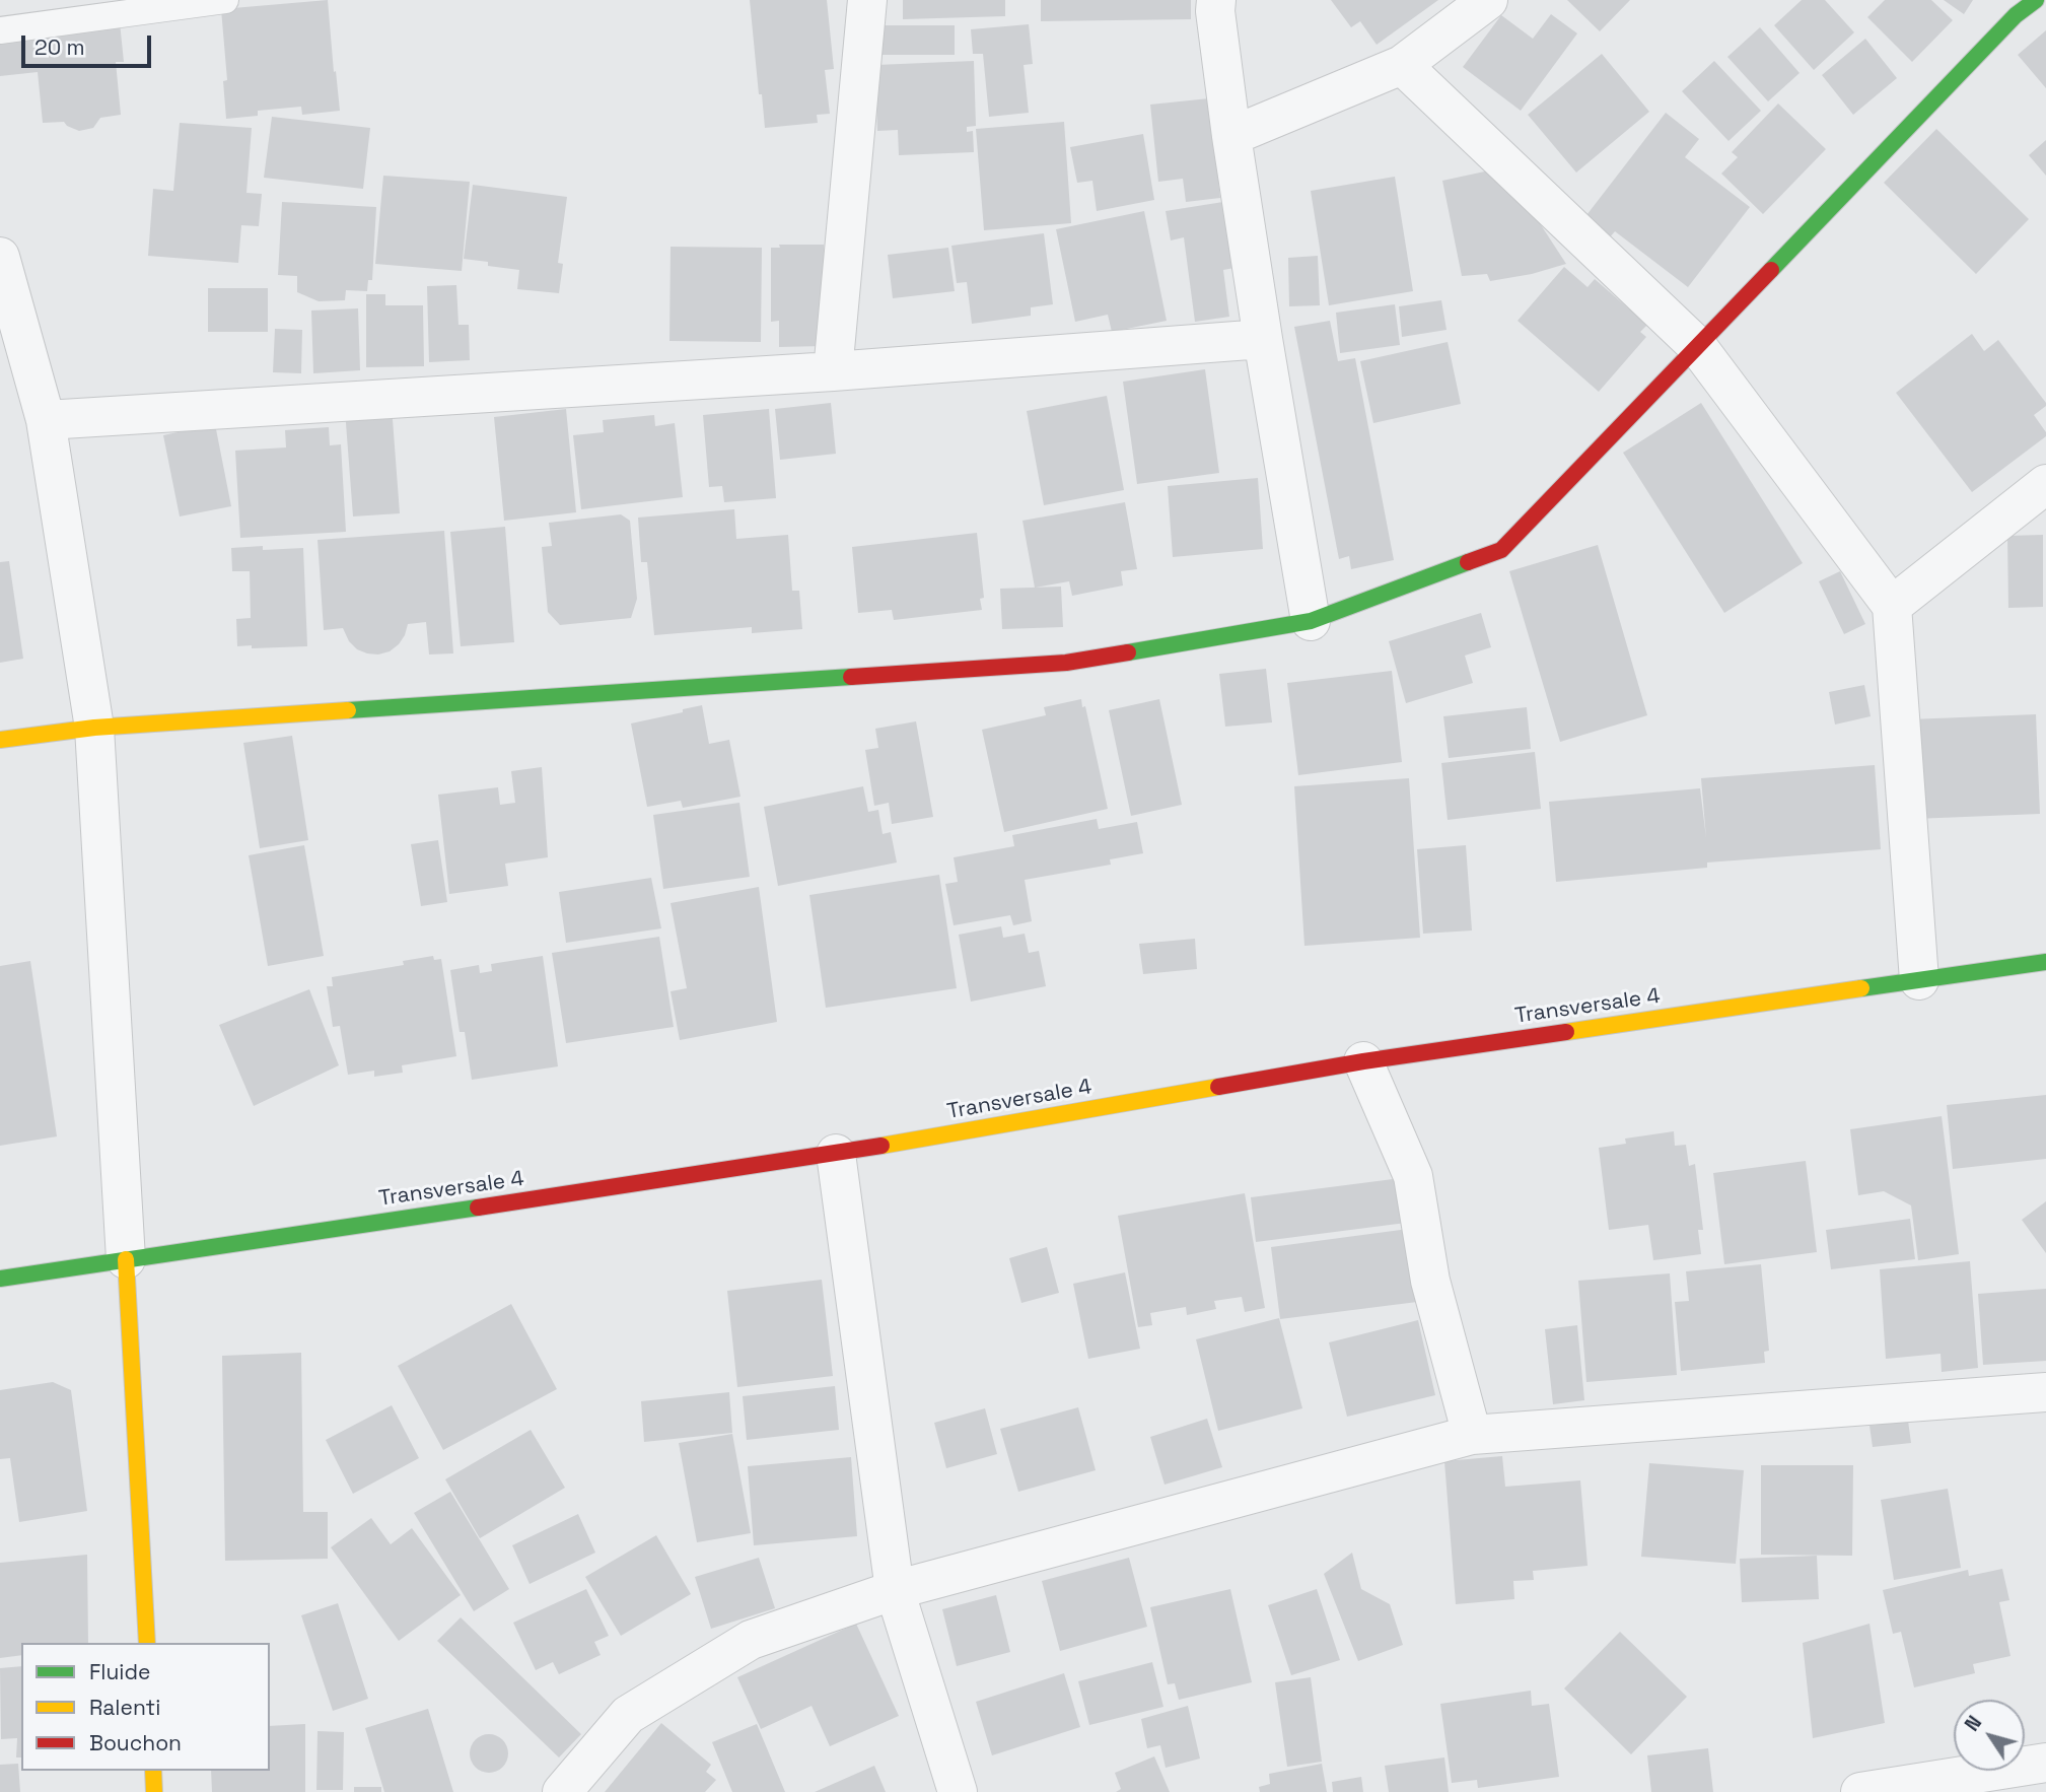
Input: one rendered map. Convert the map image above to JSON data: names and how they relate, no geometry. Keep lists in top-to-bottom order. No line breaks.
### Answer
{"streets":{"street":["Transversale 4"]},"legend":["Fluide","Ralenti","Bouchon"],"scale_bar":"20 m","north":"top left"}
